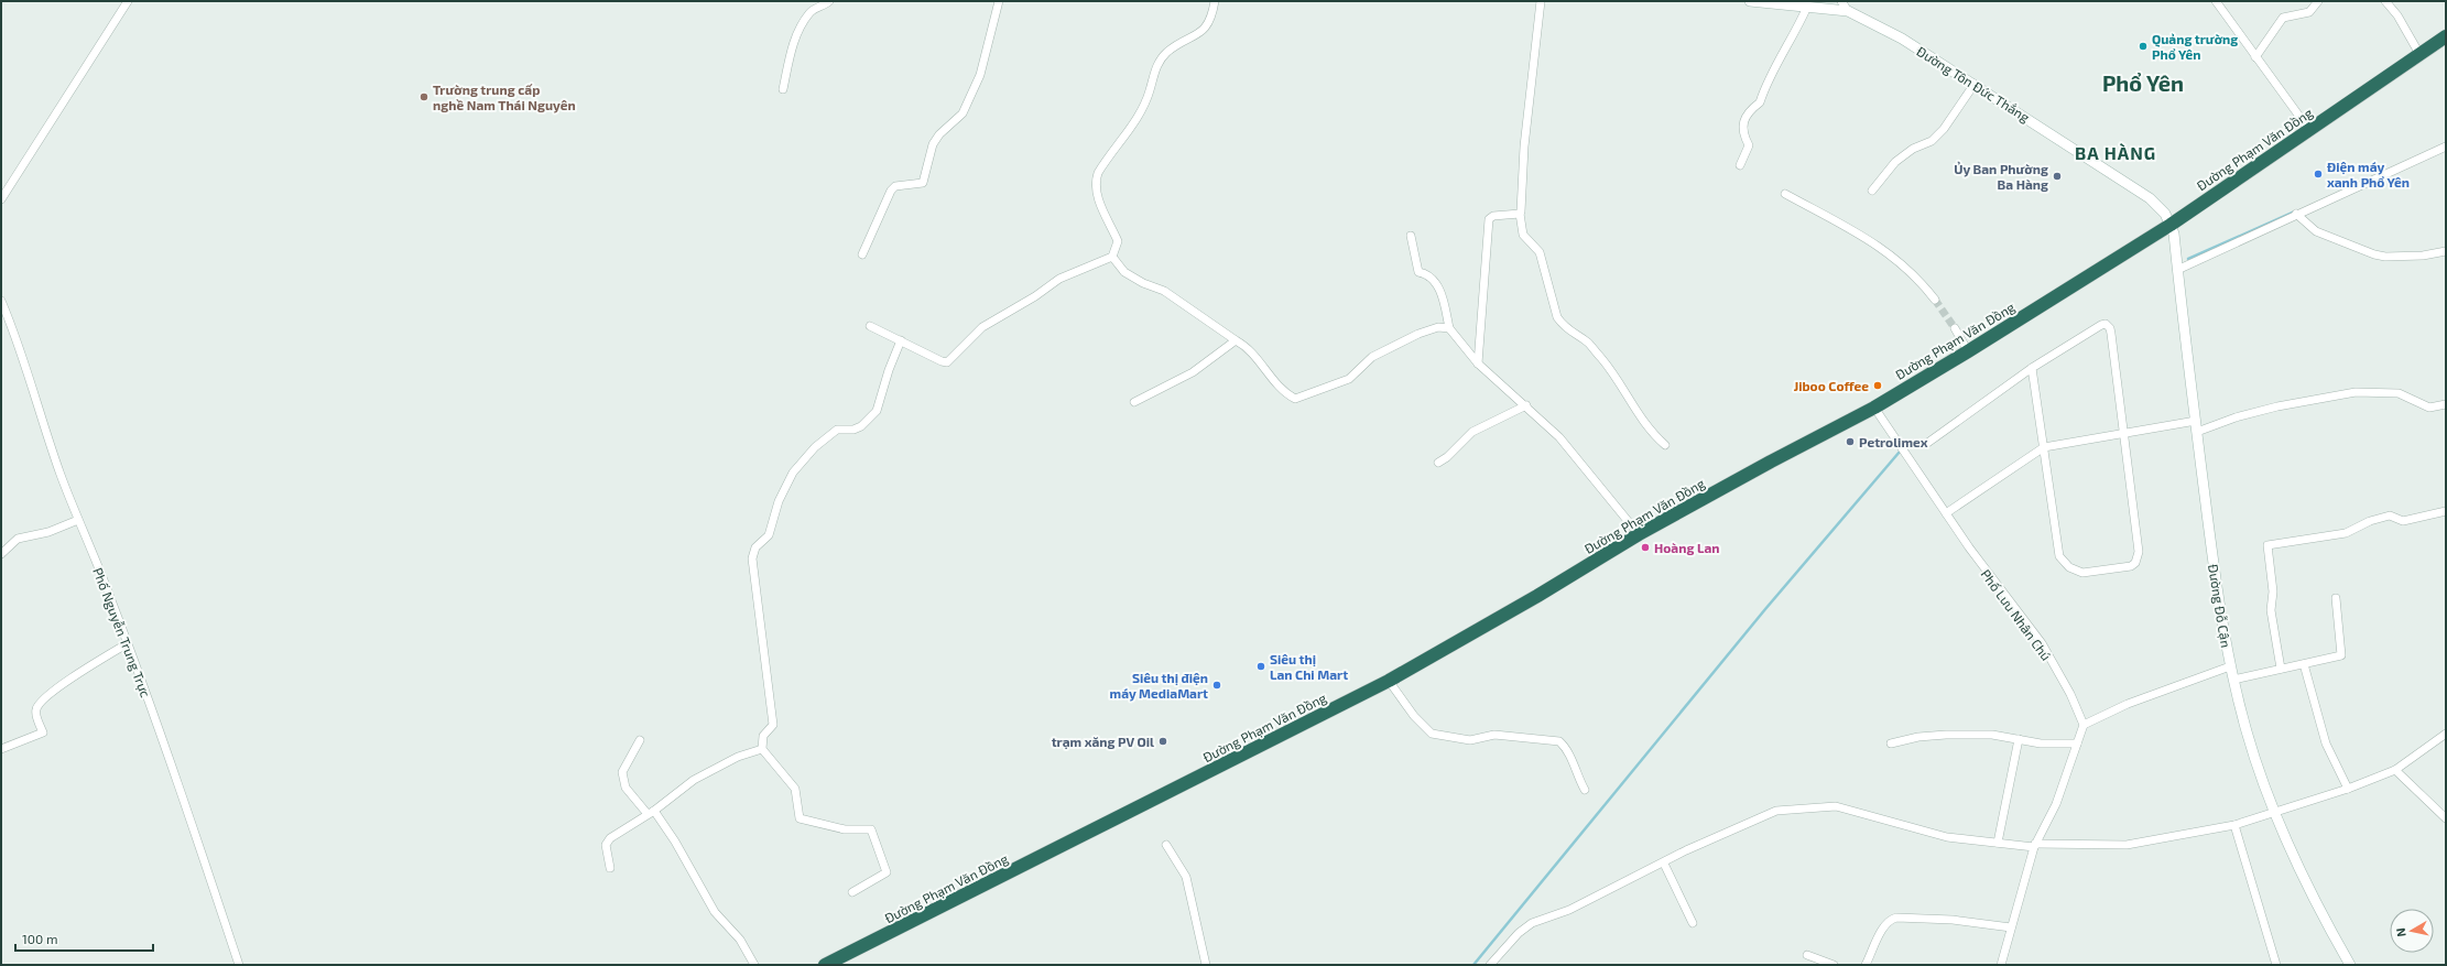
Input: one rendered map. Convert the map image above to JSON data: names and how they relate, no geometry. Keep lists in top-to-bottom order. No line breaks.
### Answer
{"streets":{"highway":["Đường Phạm Văn Đồng"],"main road":["Đường Tôn Đức Thắng","Đường Đỗ Cận"],"street":["Phố Lưu Nhân Chú","Phố Nguyễn Trung Trực"]},"crossings":[["Đường Tôn Đức Thắng","Đường Phạm Văn Đồng"],["Đường Tôn Đức Thắng","Đường Đỗ Cận"],["Đường Phạm Văn Đồng","Đường Đỗ Cận"],["Đường Phạm Văn Đồng","Phố Lưu Nhân Chú"]],"districts":["Phổ Yên","BA HÀNG"],"places":["Quảng trường Phổ Yên","Trường trung cấp nghề Nam Thái Nguyên","Điện máy xanh Phổ Yên","Ủy Ban Phường Ba Hàng","Jiboo Coffee","Petrolimex","Hoàng Lan","Siêu thị Lan Chi Mart","Siêu thị điện máy MediaMart","trạm xăng PV Oil"],"scale_bar":"100 m","north":"left"}
